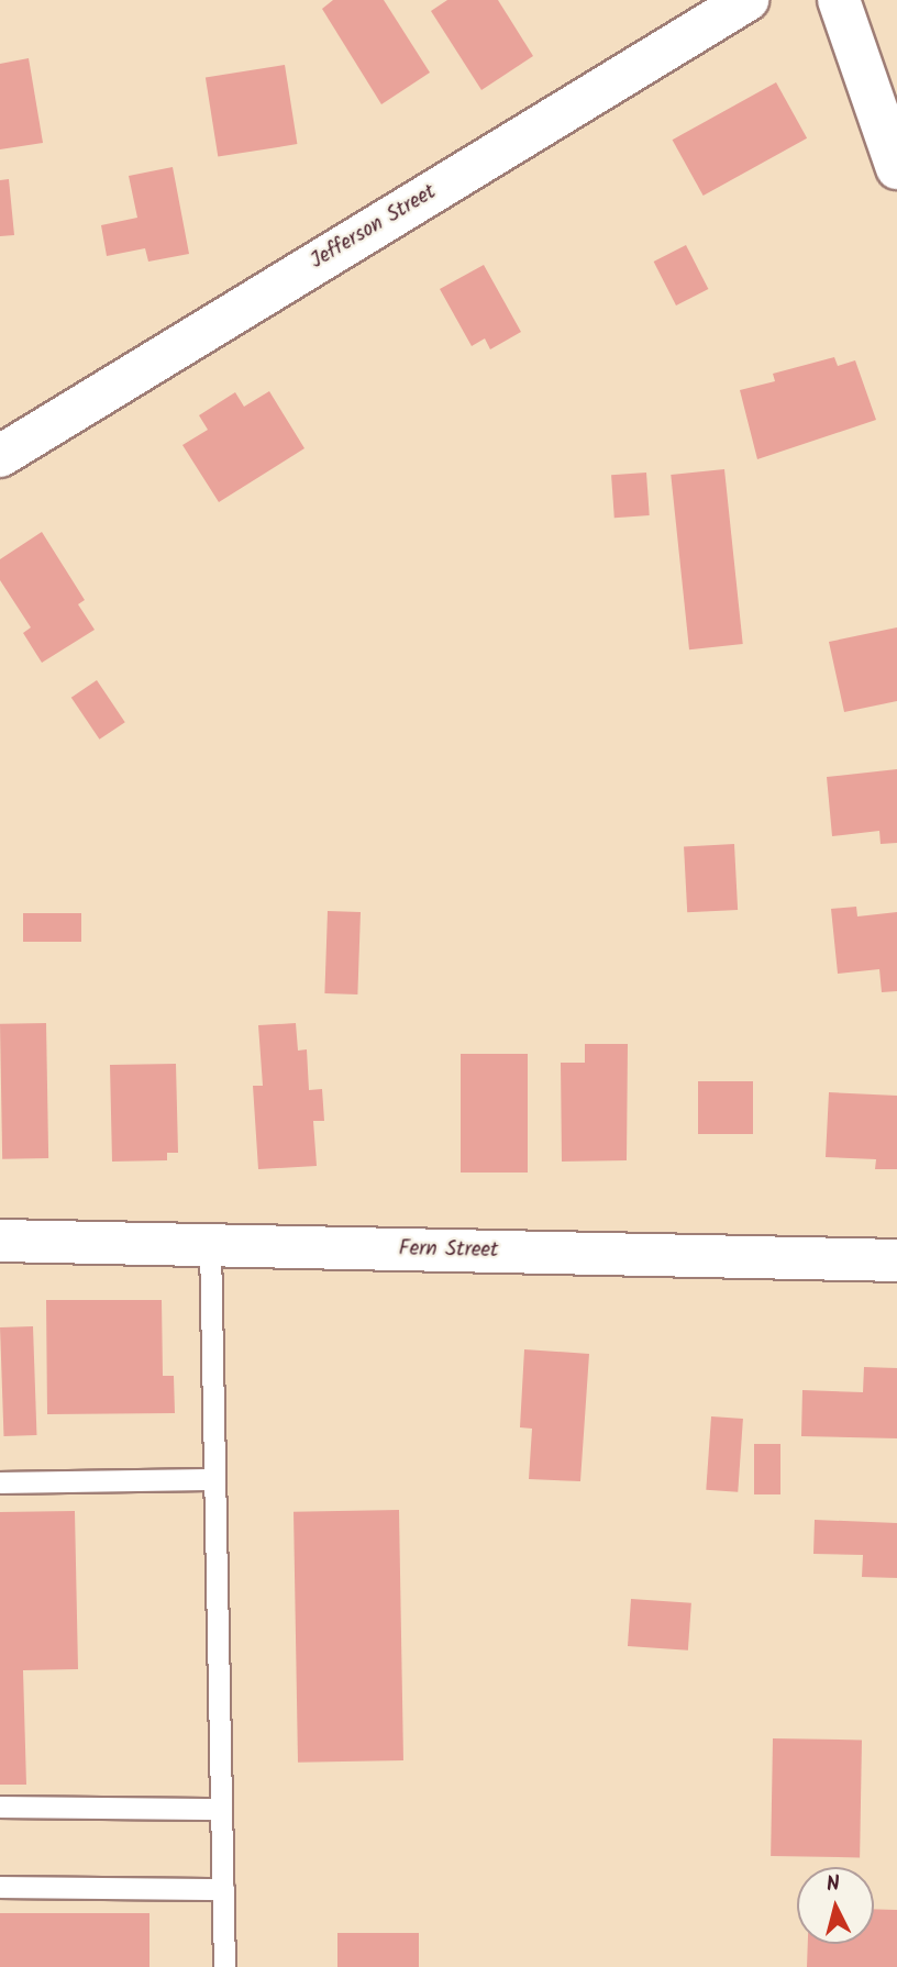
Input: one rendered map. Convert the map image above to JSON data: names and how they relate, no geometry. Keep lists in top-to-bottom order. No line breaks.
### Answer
{"streets":{"street":["Jefferson Street","Fern Street"]},"north":"top"}
